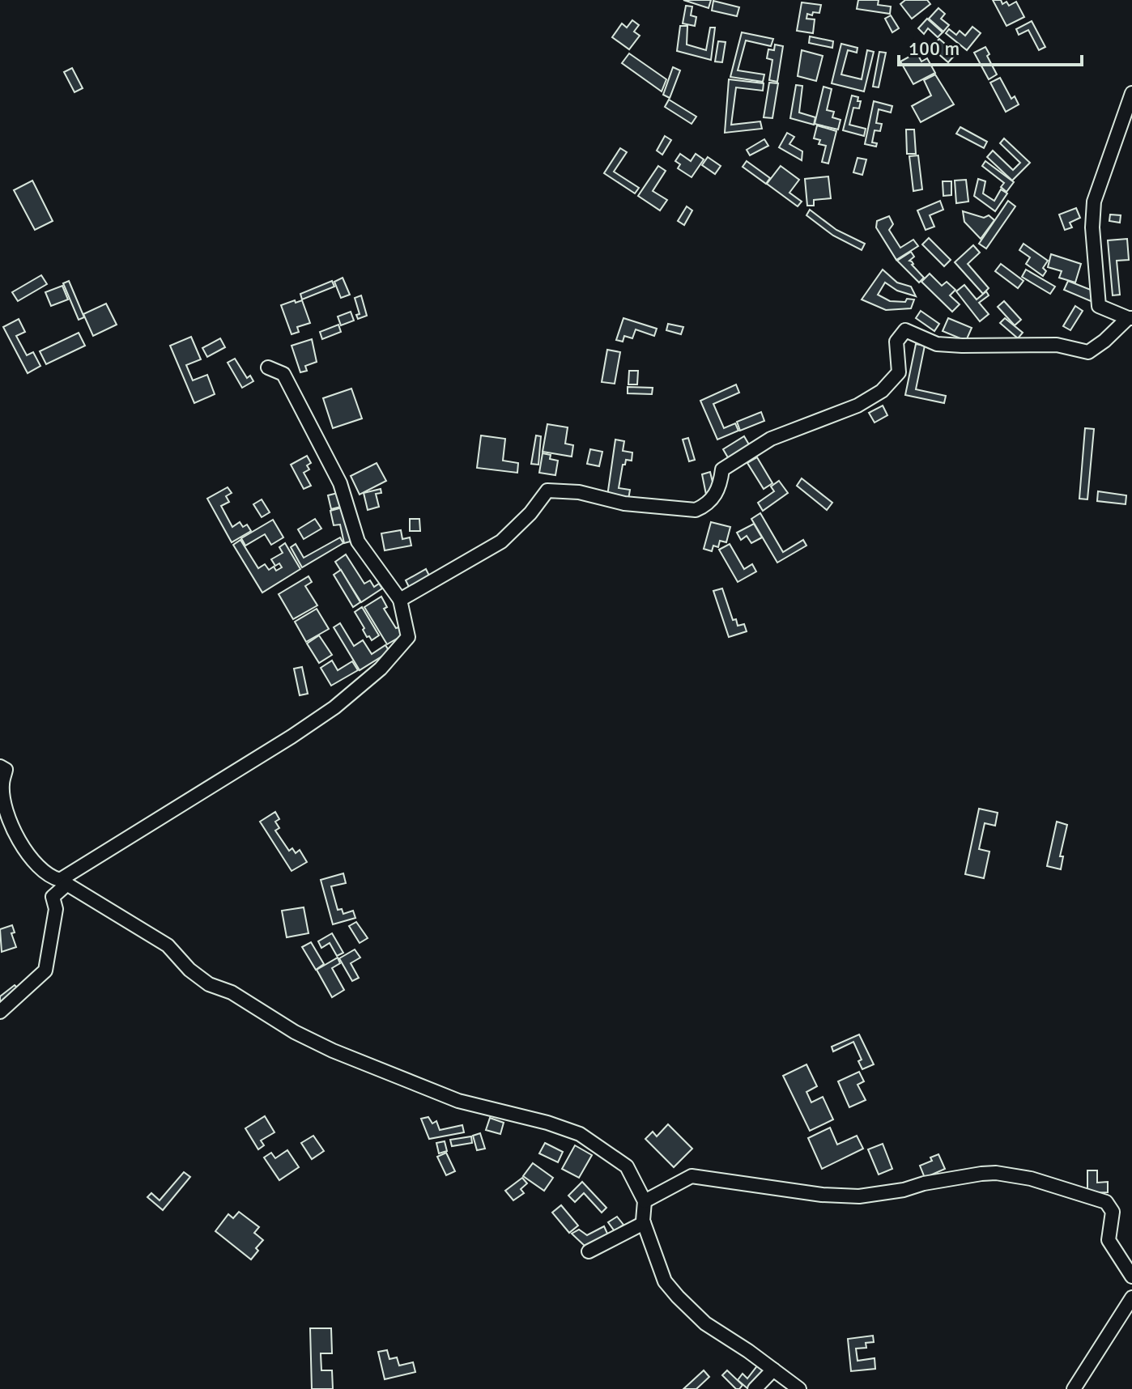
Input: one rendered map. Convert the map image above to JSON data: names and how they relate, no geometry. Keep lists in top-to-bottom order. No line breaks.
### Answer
{"scale_bar":"100 m"}
